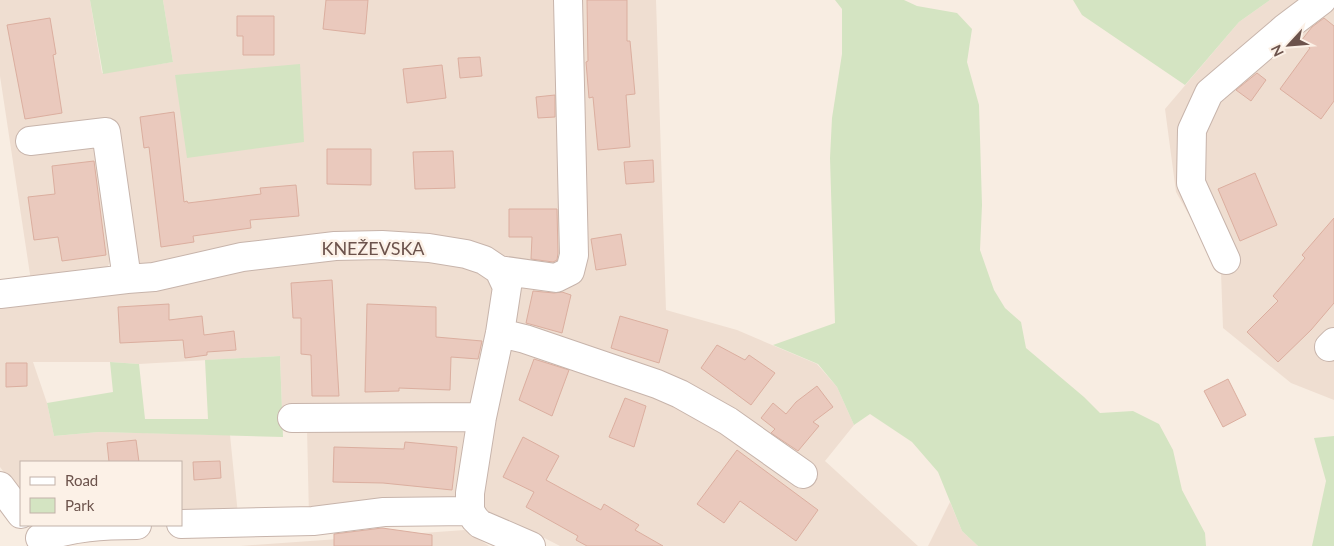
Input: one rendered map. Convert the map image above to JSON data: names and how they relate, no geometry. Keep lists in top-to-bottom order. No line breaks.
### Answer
{"streets":{"street":["KNEŽEVSKA"]},"legend":["Road","Park"],"north":"bottom left"}
